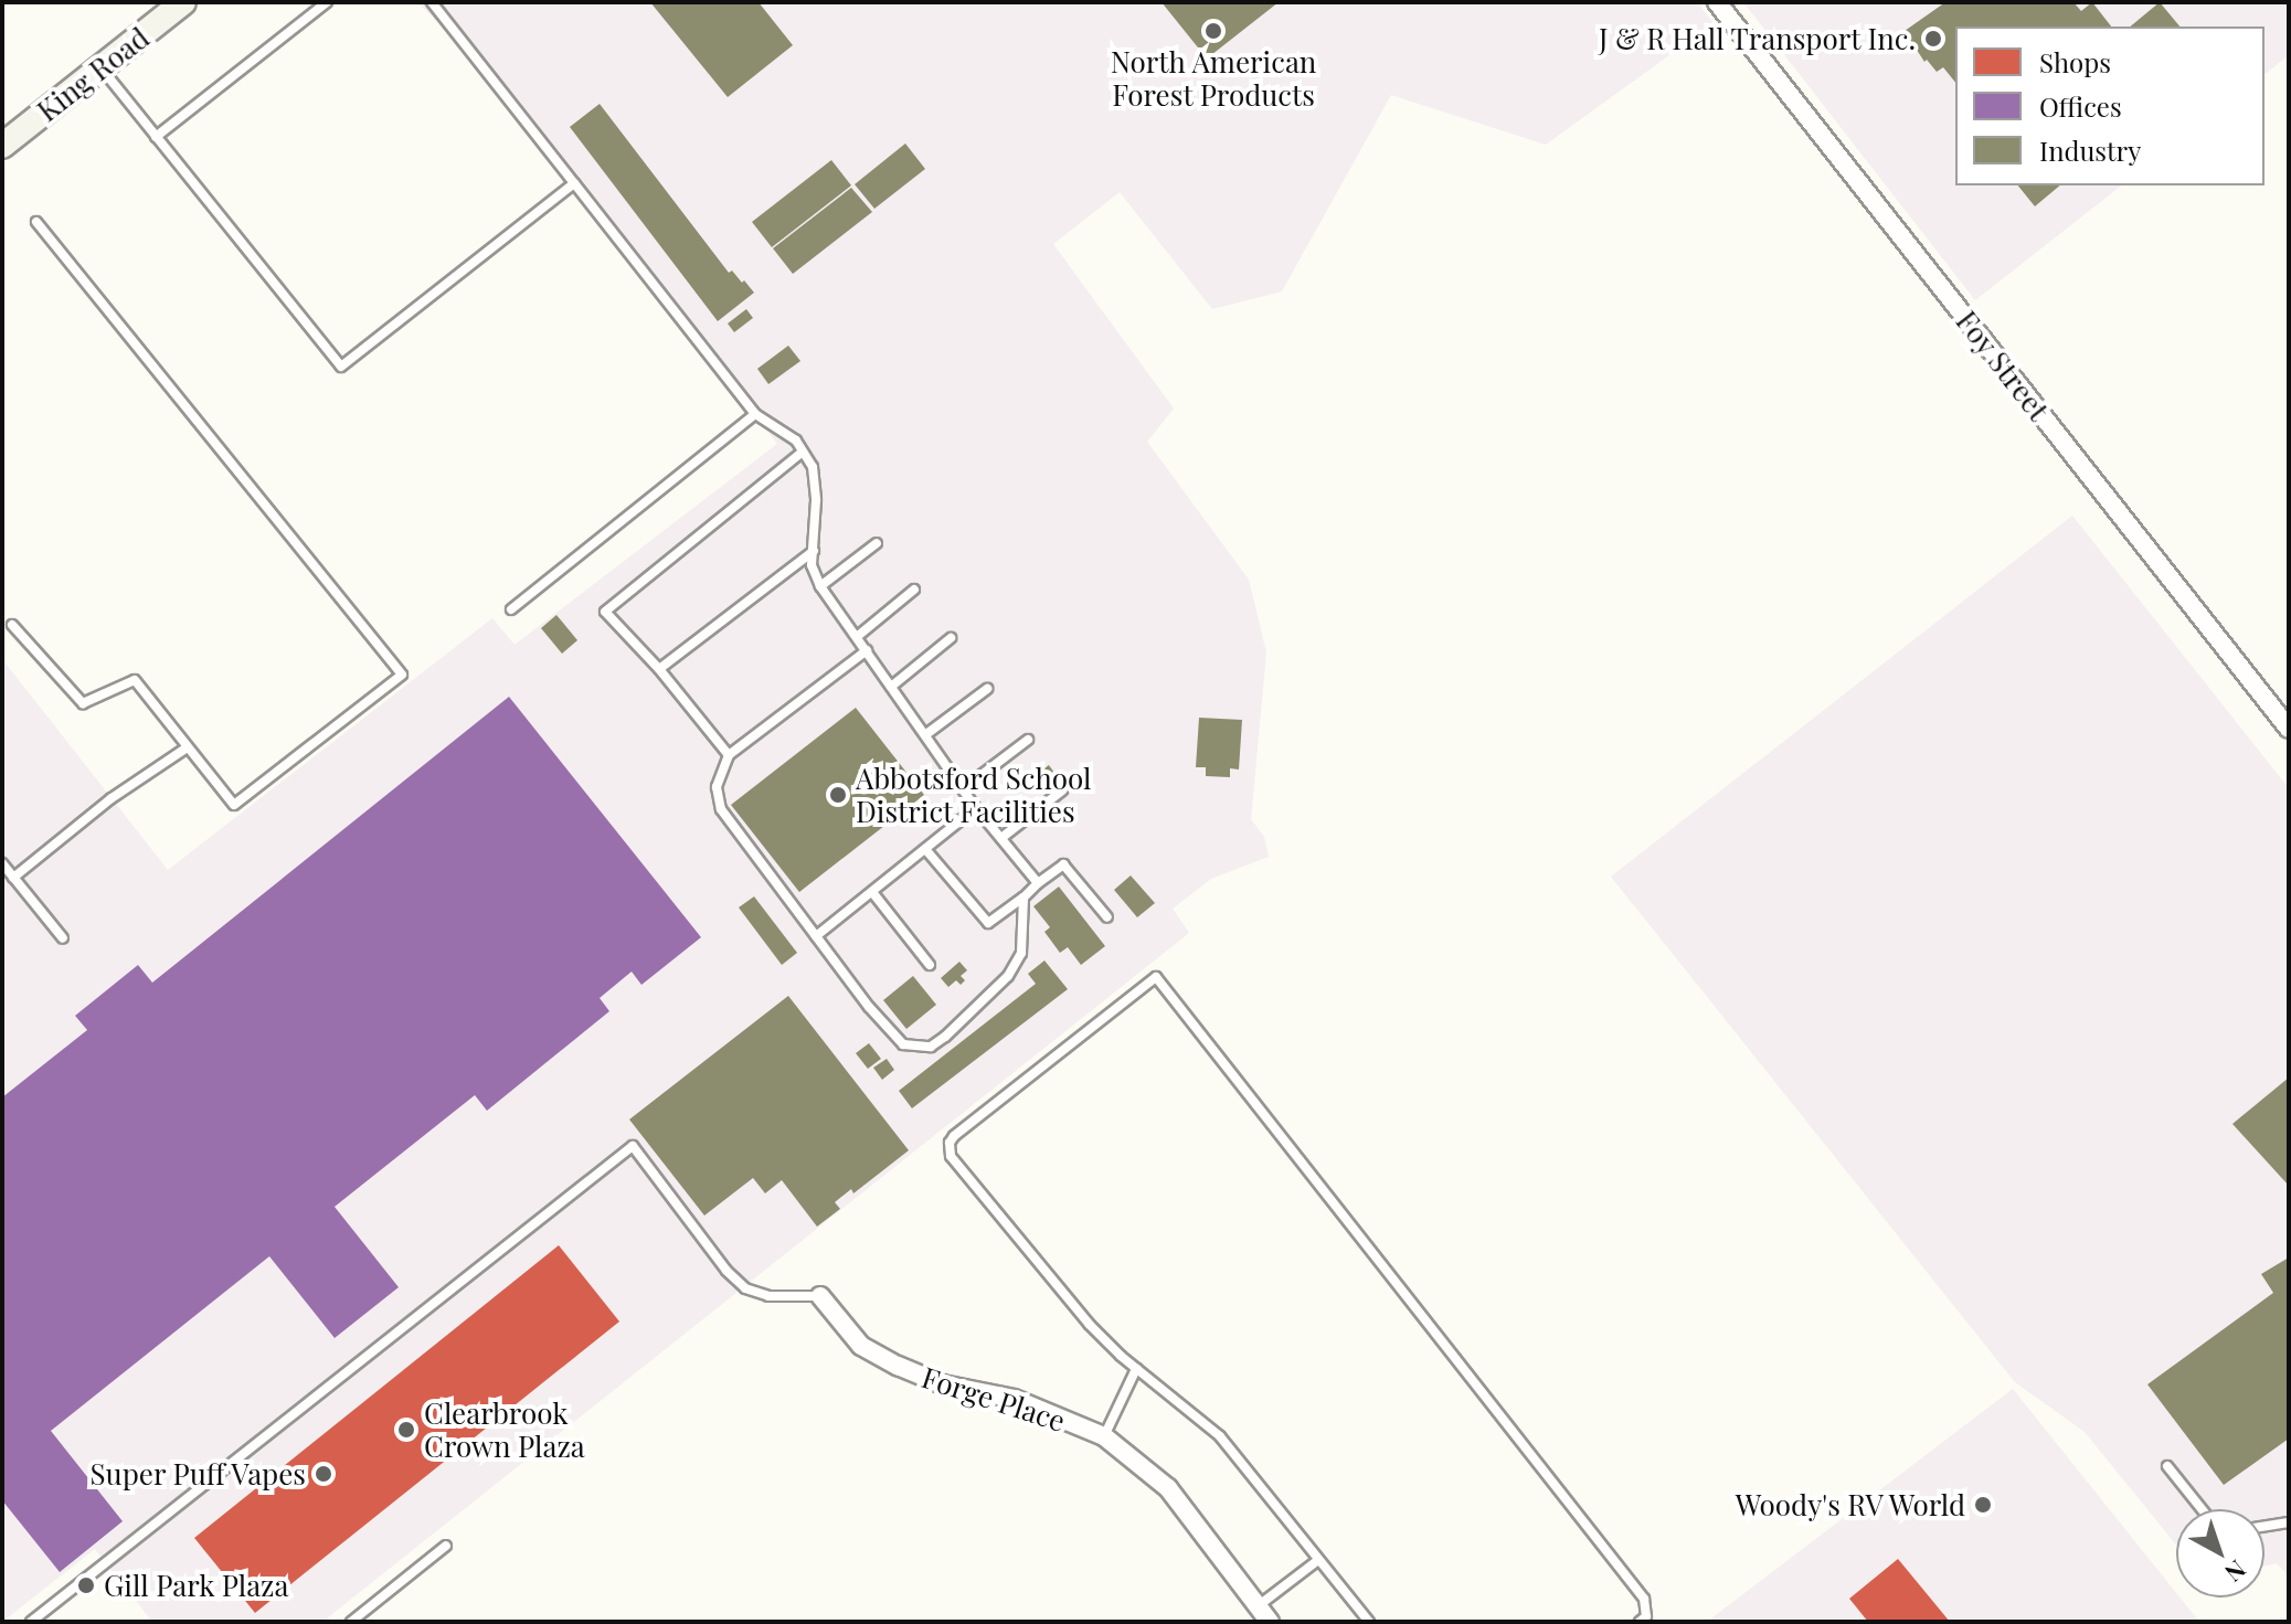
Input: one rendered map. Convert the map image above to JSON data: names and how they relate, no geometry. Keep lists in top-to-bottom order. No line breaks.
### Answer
{"streets":{"street":["King Road","Foy Street","Forge Place"]},"places":["North American Forest Products","J & R Hall Transport Inc.","Abbotsford School District Facilities","Clearbrook Crown Plaza","Super Puff Vapes","Woody's RV World","Gill Park Plaza"],"legend":["Shops","Offices","Industry"],"north":"bottom right"}
